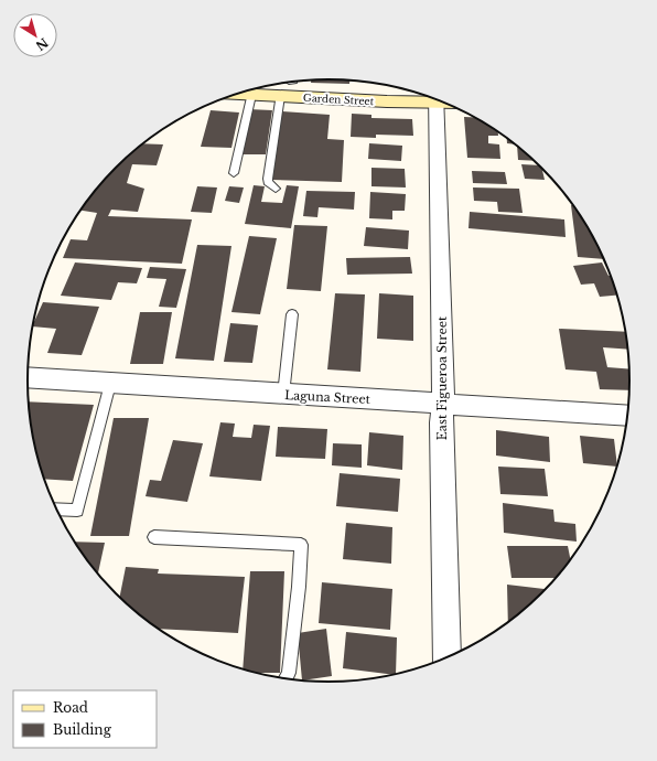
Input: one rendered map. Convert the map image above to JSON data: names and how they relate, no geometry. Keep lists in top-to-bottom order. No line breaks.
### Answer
{"streets":{"main road":["Garden Street"],"street":["East Figueroa Street","Laguna Street"]},"crossings":[["East Figueroa Street","Laguna Street"]],"legend":["Road","Building"],"north":"bottom right"}
